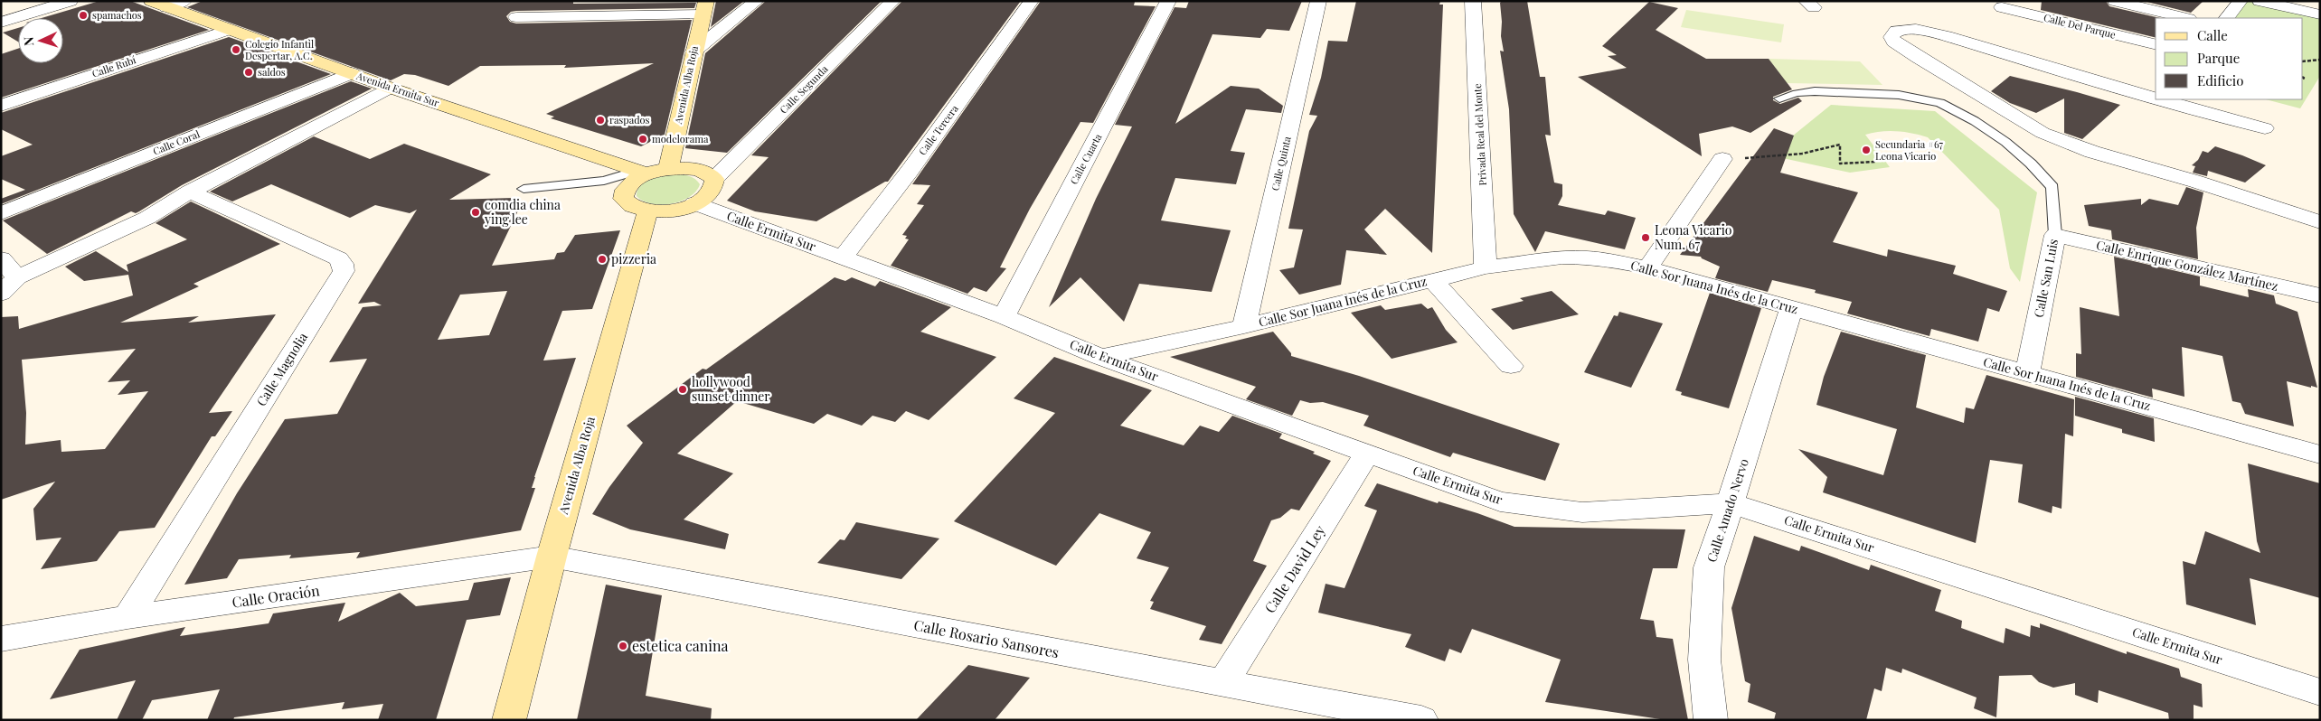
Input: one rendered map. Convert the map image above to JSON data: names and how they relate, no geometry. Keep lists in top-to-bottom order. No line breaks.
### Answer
{"streets":{"main road":["Avenida Alba Roja","Avenida Ermita Sur"],"street":["Calle Del Parque","Calle Rubí","Calle Segunda","Calle Tercera","Privada Real del Monte","Calle Coral","Calle Cuarta","Calle Quinta","Calle Ermita Sur","Calle Enrique González Martínez","Calle San Luis","Calle Sor Juana Inés de la Cruz","Calle Magnolia","Calle Amado Nervo","Calle David Ley","Calle Oración","Calle Rosario Sansores"]},"crossings":[["Calle Rubí","Avenida Ermita Sur"],["Avenida Alba Roja","Calle Oración"],["Avenida Alba Roja","Calle Rosario Sansores"],["Avenida Ermita Sur","Calle Coral"],["Calle Tercera","Calle Ermita Sur"],["Privada Real del Monte","Calle Sor Juana Inés de la Cruz"],["Calle Cuarta","Calle Ermita Sur"],["Calle Quinta","Calle Sor Juana Inés de la Cruz"],["Calle Ermita Sur","Calle Sor Juana Inés de la Cruz"],["Calle Ermita Sur","Calle Amado Nervo"],["Calle Ermita Sur","Calle David Ley"],["Calle Enrique González Martínez","Calle San Luis"],["Calle San Luis","Calle Sor Juana Inés de la Cruz"],["Calle Sor Juana Inés de la Cruz","Calle Amado Nervo"],["Calle Magnolia","Calle Oración"],["Calle David Ley","Calle Rosario Sansores"],["Calle Oración","Calle Rosario Sansores"]],"places":["spamachos","Colegio Infantil Despertar, A.C.","saldos","raspados","modelorama","Secundaria #67 Leona Vicario","comdia china ying lee","Leona Vicario Num. 67","pizzeria","hollywood sunset dinner","estetica canina"],"legend":["Calle","Parque","Edificio"],"north":"left"}
